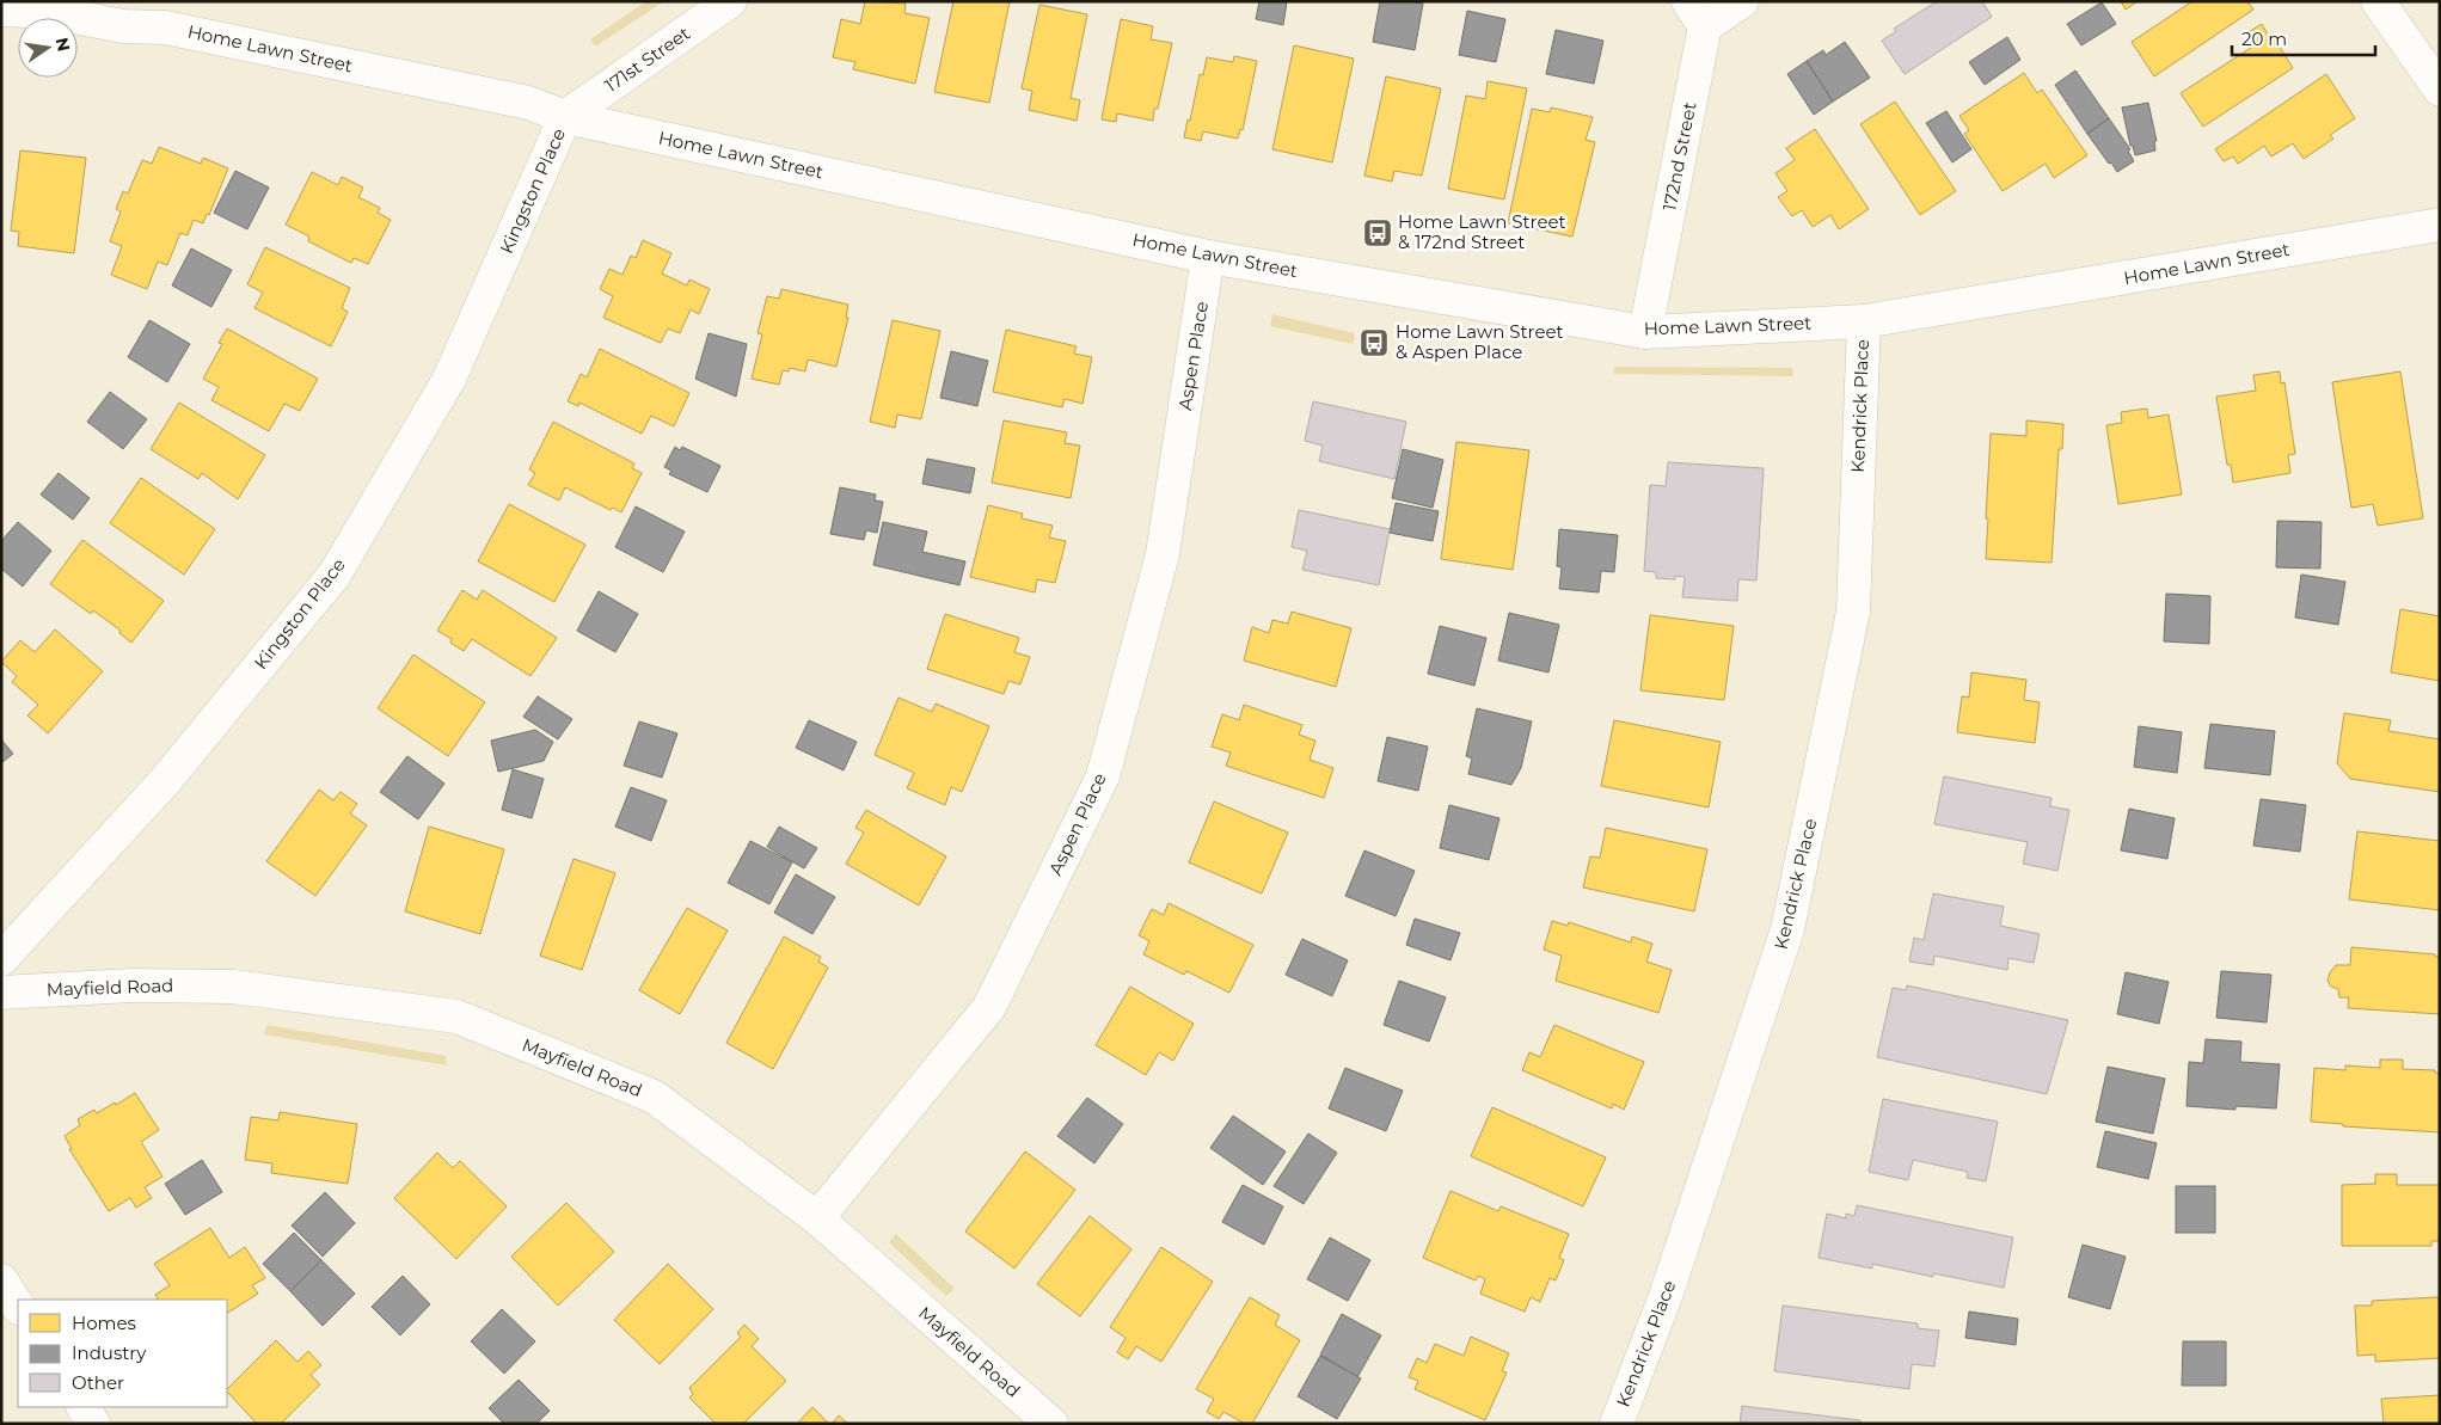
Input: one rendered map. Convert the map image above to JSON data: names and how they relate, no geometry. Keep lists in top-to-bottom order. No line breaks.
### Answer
{"streets":{"street":["Home Lawn Street","171st Street","172nd Street","Kingston Place","Aspen Place","Kendrick Place","Mayfield Road"]},"crossings":[["Home Lawn Street","171st Street"],["Home Lawn Street","172nd Street"],["Home Lawn Street","Kingston Place"],["Home Lawn Street","Aspen Place"],["Home Lawn Street","Kendrick Place"],["171st Street","Kingston Place"],["Aspen Place","Mayfield Road"]],"places":{"bus stop":["Home Lawn Street & 172nd Street","Home Lawn Street & Aspen Place"]},"legend":["Homes","Industry","Other"],"scale_bar":"20 m","north":"right"}
